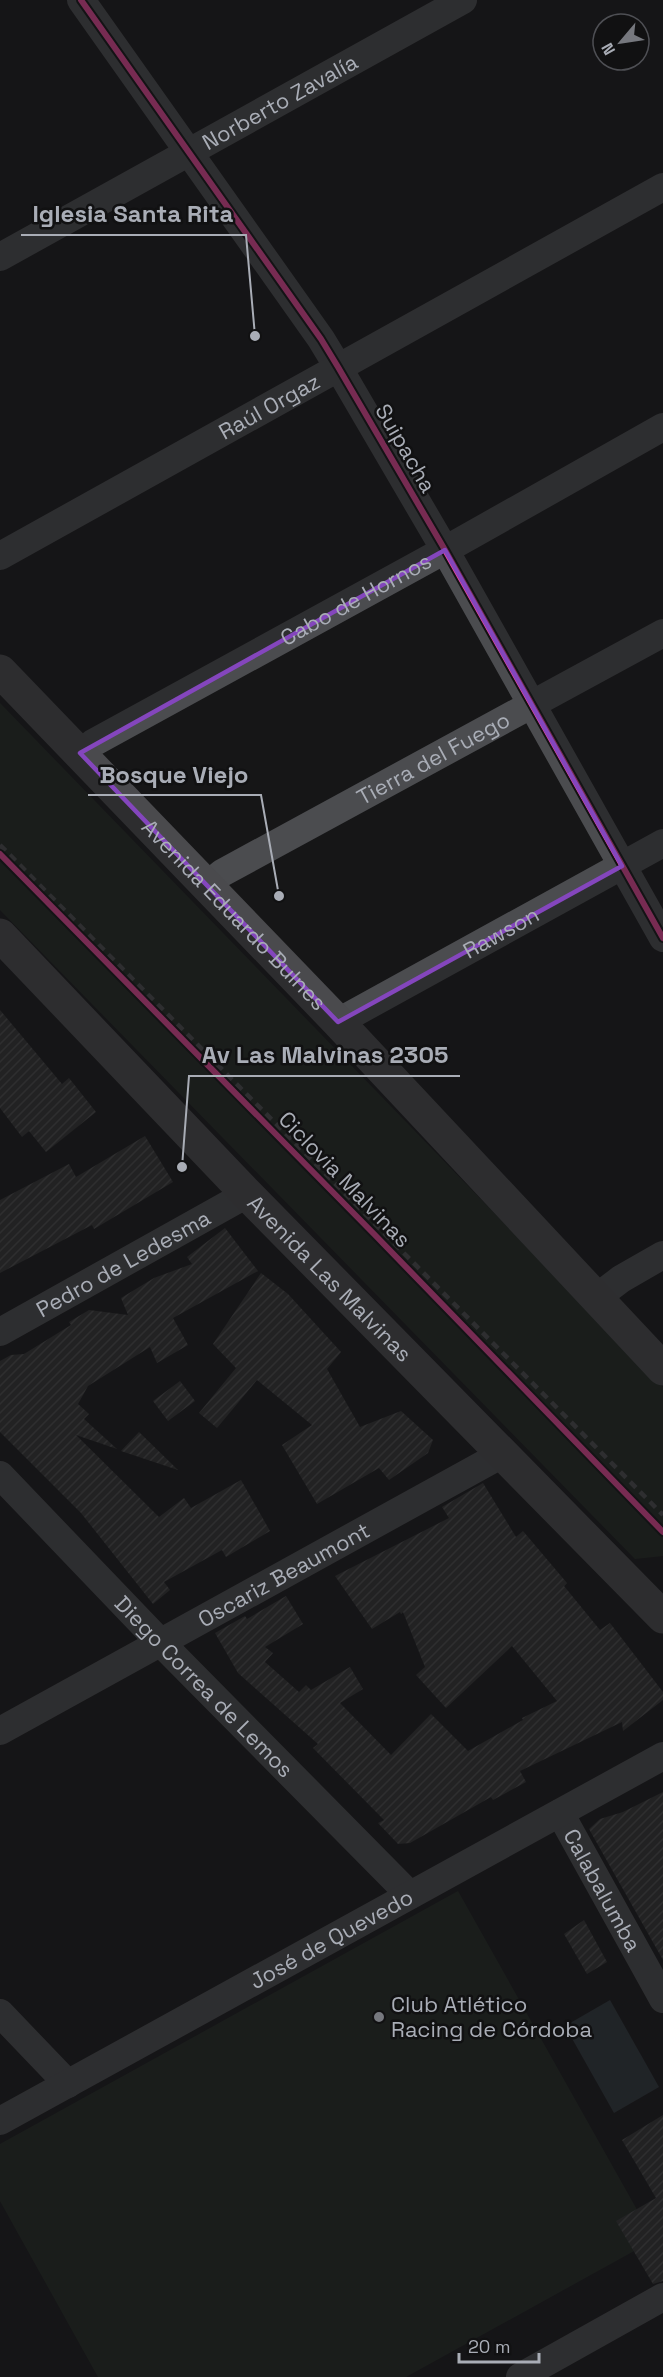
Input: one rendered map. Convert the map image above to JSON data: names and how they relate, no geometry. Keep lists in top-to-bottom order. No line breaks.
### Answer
{"streets":{"main road":["Avenida Eduardo Bulnes","Avenida Las Malvinas"],"street":["Norberto Zavalía","Raúl Orgaz","Suipacha","Cabo de Hornos","Tierra del Fuego","Rawson","Pedro de Ledesma","Oscariz Beaumont","Diego Correa de Lemos","Calabalumba","José de Quevedo"],"cycle path":["Ciclovia Malvinas"]},"crossings":[["Norberto Zavalía","Suipacha"],["Raúl Orgaz","Suipacha"],["Suipacha","Cabo de Hornos"],["Suipacha","Tierra del Fuego"],["Suipacha","Rawson"],["Cabo de Hornos","Avenida Eduardo Bulnes"],["Tierra del Fuego","Avenida Eduardo Bulnes"],["Avenida Eduardo Bulnes","Rawson"],["Pedro de Ledesma","Avenida Las Malvinas"],["Avenida Las Malvinas","Oscariz Beaumont"],["Oscariz Beaumont","Diego Correa de Lemos"],["Diego Correa de Lemos","José de Quevedo"],["Calabalumba","José de Quevedo"]],"places":["Iglesia Santa Rita","Bosque Viejo","Av Las Malvinas 2305","Club Atlético Racing de Córdoba"],"scale_bar":"20 m","north":"bottom left"}
